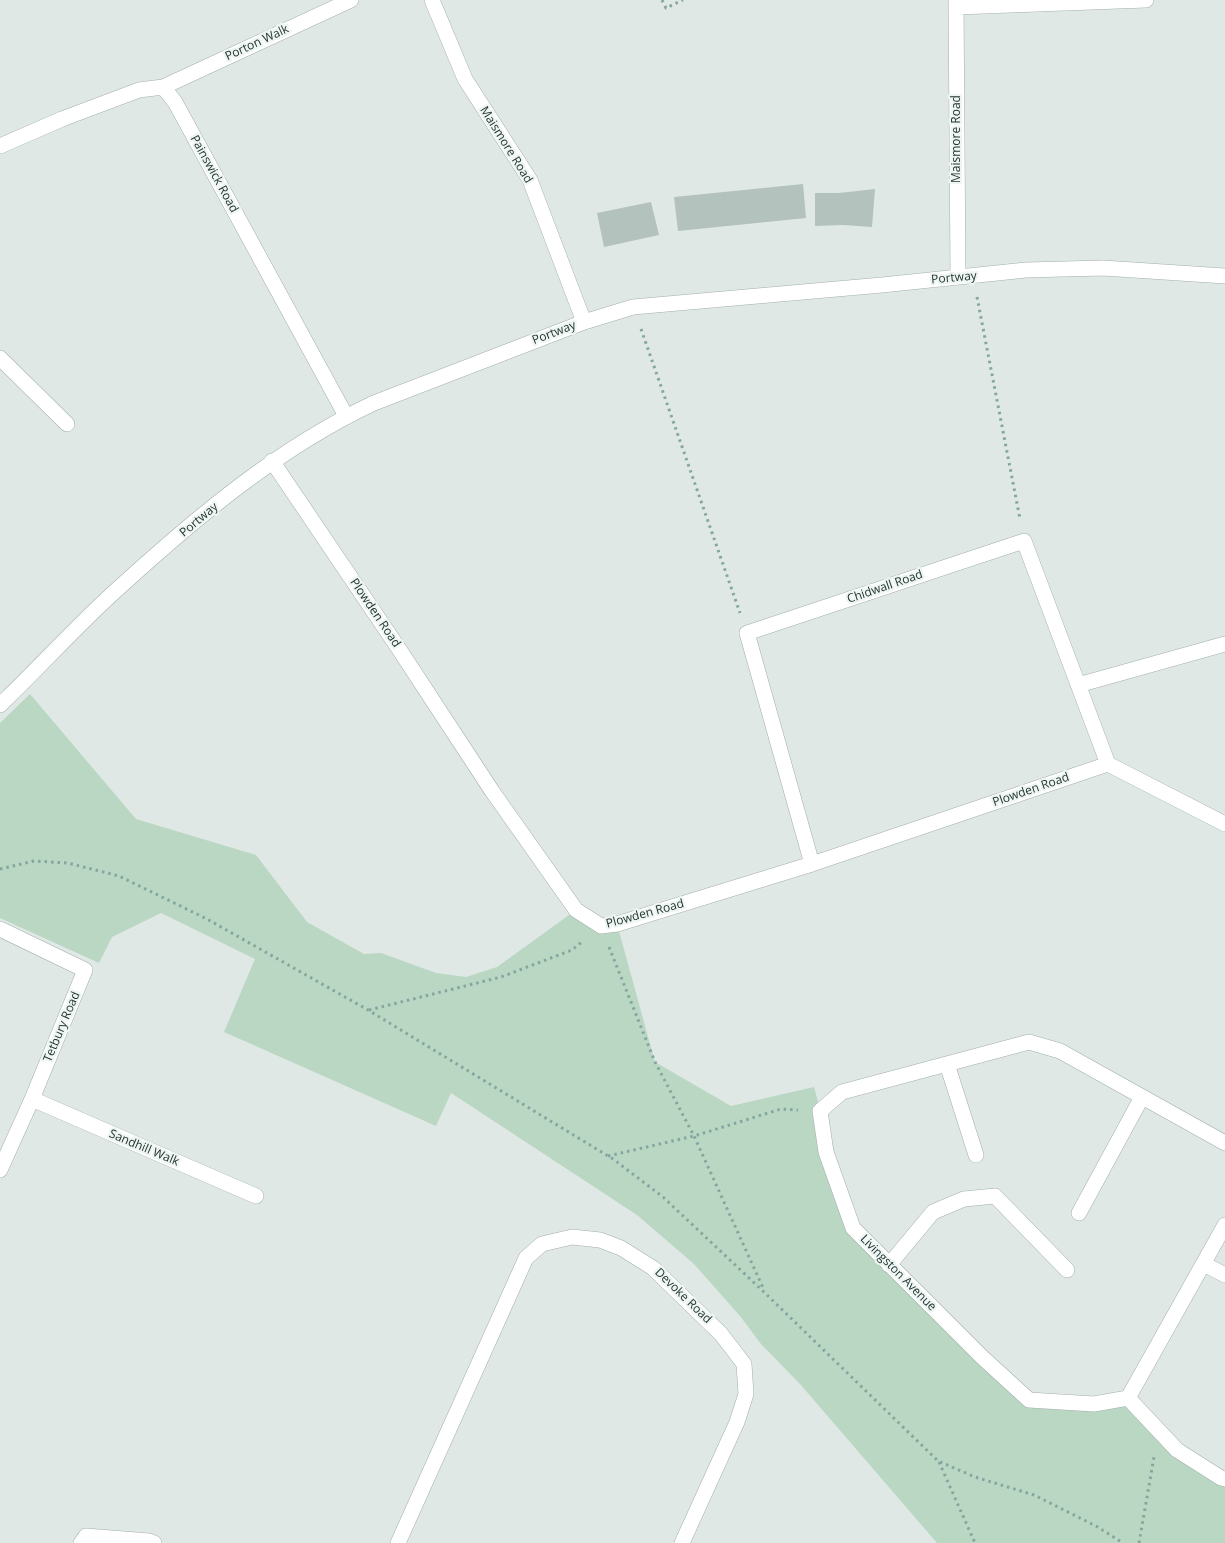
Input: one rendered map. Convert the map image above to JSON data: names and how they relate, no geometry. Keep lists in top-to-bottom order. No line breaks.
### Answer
{"streets":{"street":["Porton Walk","Maismore Road","Painswick Road","Portway","Chidwall Road","Plowden Road","Tetbury Road","Sandhill Walk","Livingston Avenue","Devoke Road"]},"crossings":[["Porton Walk","Painswick Road"],["Maismore Road","Portway"],["Painswick Road","Portway"],["Portway","Plowden Road"],["Tetbury Road","Sandhill Walk"]]}
